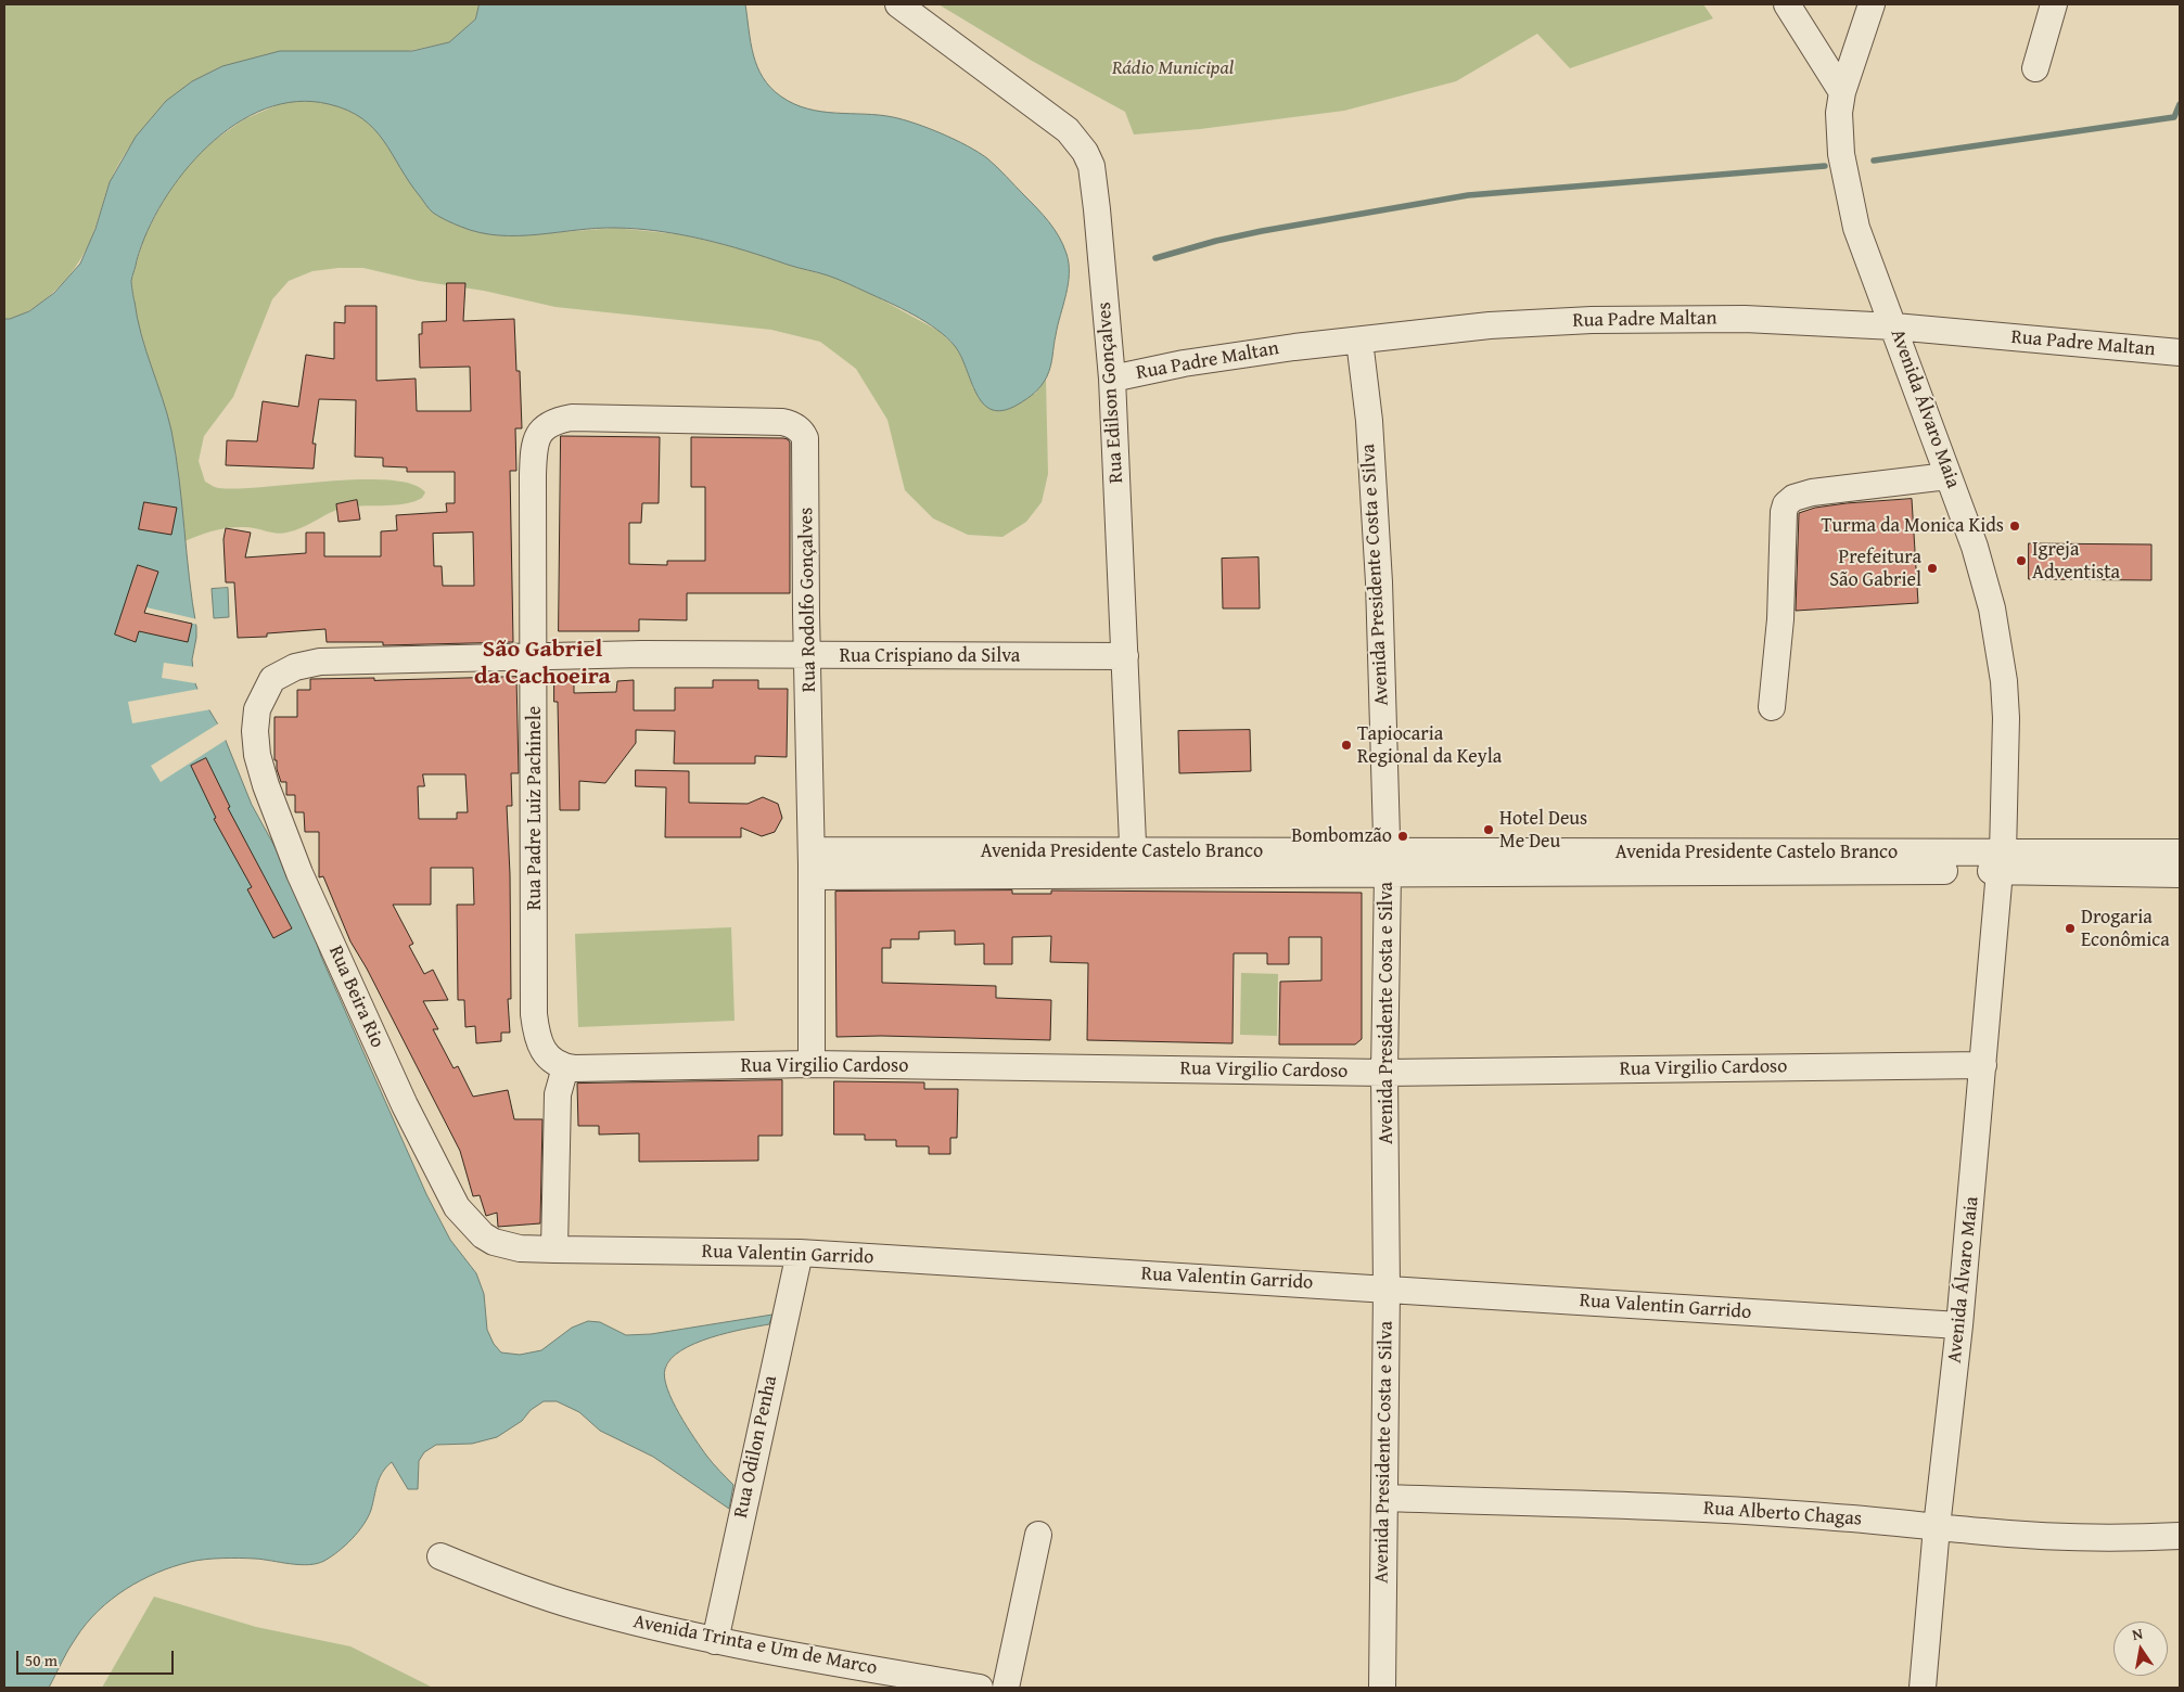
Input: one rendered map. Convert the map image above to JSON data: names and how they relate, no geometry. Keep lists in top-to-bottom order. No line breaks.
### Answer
{"streets":{"street":["Rua Padre Maltan","Rua Edilson Gonçalves","Avenida Álvaro Maia","Avenida Presidente Costa e Silva","Rua Rodolfo Gonçalves","Rua Crispiano da Silva","Rua Padre Luiz Pachinele","Avenida Presidente Castelo Branco","Rua Beira Rio","Rua Virgilio Cardoso","Rua Valentin Garrido","Rua Odilon Penha","Rua Alberto Chagas","Avenida Trinta e Um de Marco"]},"crossings":[["Rua Padre Maltan","Rua Edilson Gonçalves"],["Rua Padre Maltan","Avenida Álvaro Maia"],["Rua Padre Maltan","Avenida Presidente Costa e Silva"],["Rua Edilson Gonçalves","Rua Crispiano da Silva"],["Rua Edilson Gonçalves","Avenida Presidente Castelo Branco"],["Avenida Álvaro Maia","Avenida Presidente Castelo Branco"],["Avenida Álvaro Maia","Rua Virgilio Cardoso"],["Avenida Álvaro Maia","Rua Valentin Garrido"],["Avenida Álvaro Maia","Rua Alberto Chagas"],["Avenida Presidente Costa e Silva","Avenida Presidente Castelo Branco"],["Avenida Presidente Costa e Silva","Rua Virgilio Cardoso"],["Avenida Presidente Costa e Silva","Rua Valentin Garrido"],["Avenida Presidente Costa e Silva","Rua Alberto Chagas"],["Rua Rodolfo Gonçalves","Rua Crispiano da Silva"],["Rua Rodolfo Gonçalves","Rua Padre Luiz Pachinele"],["Rua Rodolfo Gonçalves","Avenida Presidente Castelo Branco"],["Rua Rodolfo Gonçalves","Rua Virgilio Cardoso"],["Rua Crispiano da Silva","Rua Padre Luiz Pachinele"],["Rua Crispiano da Silva","Rua Beira Rio"],["Rua Padre Luiz Pachinele","Rua Virgilio Cardoso"],["Rua Beira Rio","Rua Valentin Garrido"],["Rua Valentin Garrido","Rua Odilon Penha"],["Rua Odilon Penha","Avenida Trinta e Um de Marco"]],"districts":["São Gabriel da Cachoeira"],"parks":["Rádio Municipal"],"places":["Turma da Monica Kids","Igreja Adventista","Prefeitura São Gabriel","Tapiocaria Regional da Keyla","Hotel Deus Me Deu","Bombomzão","Drogaria Econômica"],"scale_bar":"50 m","north":"top"}
